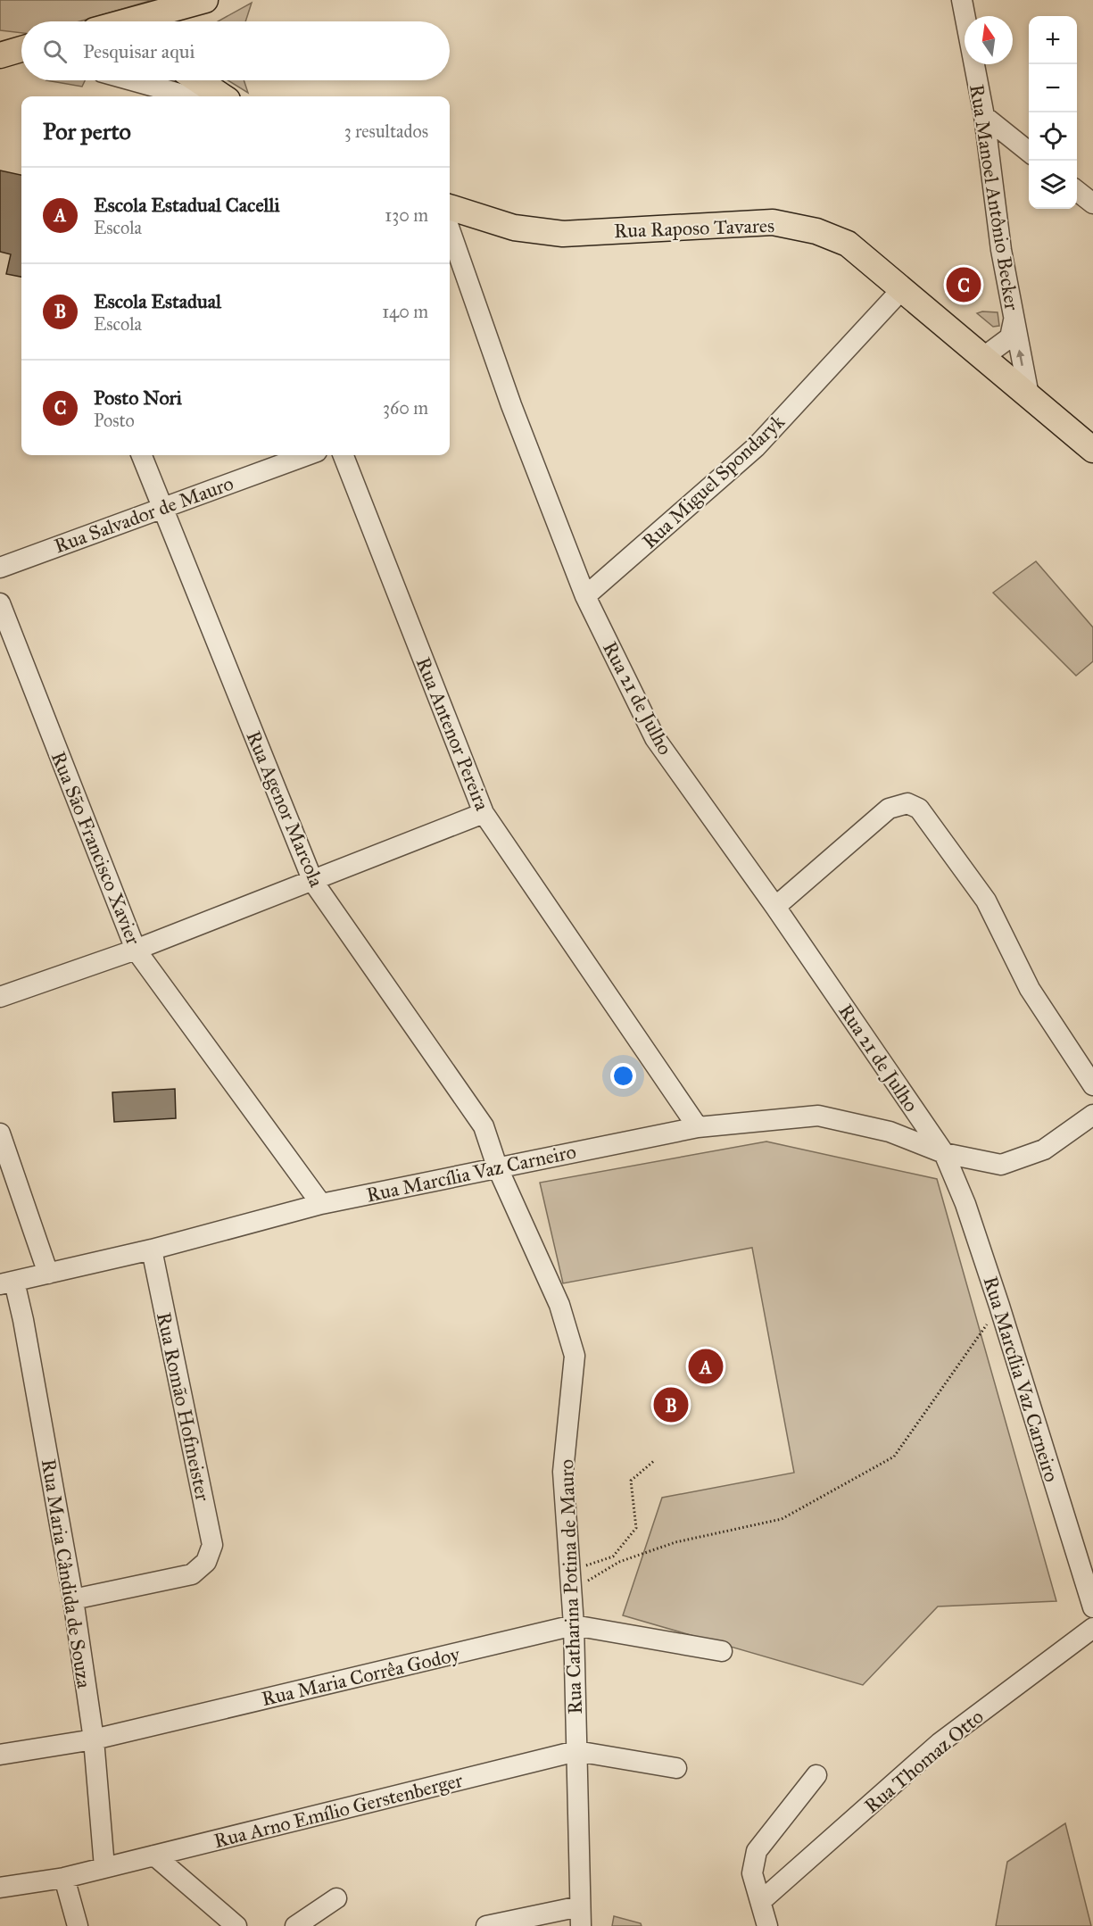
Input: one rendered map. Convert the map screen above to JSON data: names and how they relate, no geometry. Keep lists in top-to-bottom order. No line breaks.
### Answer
{"streets":{"main road":["Rua Raposo Tavares"],"street":["Rua Manoel Antônio Becker","Rua Miguel Spondaryk","Rua Salvador de Mauro","Rua 21 de Julho","Rua Antenor Pereira","Rua Agenor Marcola","Rua São Francisco Xavier","Rua Marcília Vaz Carneiro","Rua Romão Hofmeister","Rua Maria Cândida de Souza","Rua Catharina Potina de Mauro","Rua Maria Corrêa Godoy","Rua Thomaz Otto","Rua Arno Emílio Gerstenberger"]},"crossings":[["Rua Manoel Antônio Becker","Rua Raposo Tavares"],["Rua Raposo Tavares","Rua Miguel Spondaryk"],["Rua Miguel Spondaryk","Rua 21 de Julho"],["Rua Salvador de Mauro","Rua Agenor Marcola"],["Rua 21 de Julho","Rua Marcília Vaz Carneiro"],["Rua Antenor Pereira","Rua Marcília Vaz Carneiro"],["Rua Agenor Marcola","Rua Marcília Vaz Carneiro"],["Rua Agenor Marcola","Rua Catharina Potina de Mauro"],["Rua São Francisco Xavier","Rua Marcília Vaz Carneiro"],["Rua Marcília Vaz Carneiro","Rua Romão Hofmeister"],["Rua Marcília Vaz Carneiro","Rua Maria Cândida de Souza"],["Rua Marcília Vaz Carneiro","Rua Catharina Potina de Mauro"],["Rua Romão Hofmeister","Rua Maria Cândida de Souza"],["Rua Maria Cândida de Souza","Rua Maria Corrêa Godoy"],["Rua Maria Cândida de Souza","Rua Arno Emílio Gerstenberger"],["Rua Catharina Potina de Mauro","Rua Maria Corrêa Godoy"],["Rua Catharina Potina de Mauro","Rua Arno Emílio Gerstenberger"]],"north":"top","page":{"map_buttons":["+","−"],"search":"Pesquisar aqui","heading":["Por perto","3 resultados"],"list":[{"mark":"A","name":"Escola Estadual Cacelli","note":"Escola","value":"130 m"},{"mark":"B","name":"Escola Estadual","note":"Escola","value":"140 m"},{"mark":"C","name":"Posto Nori","note":"Posto","value":"360 m"}],"pins":["C","A","B"]}}
